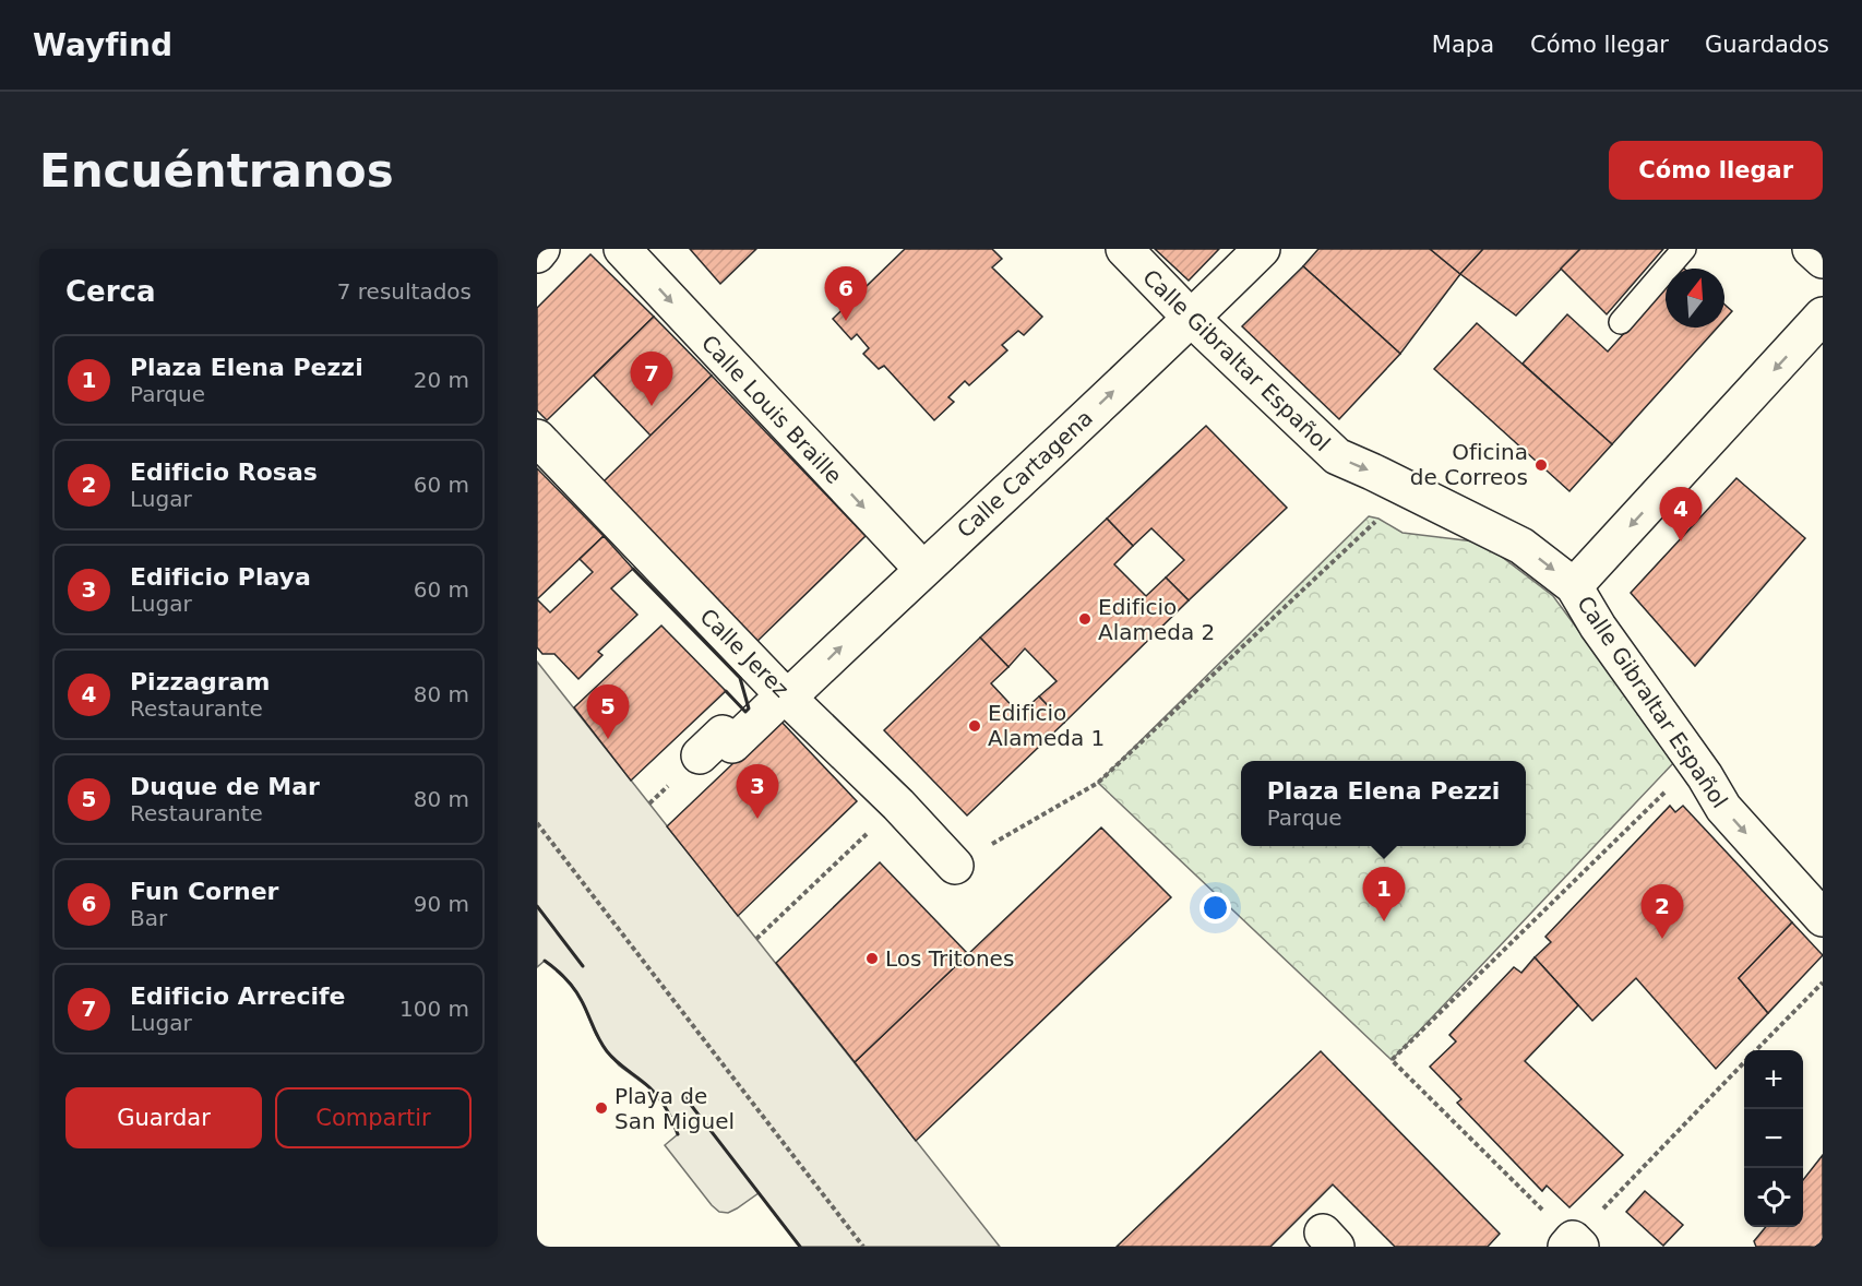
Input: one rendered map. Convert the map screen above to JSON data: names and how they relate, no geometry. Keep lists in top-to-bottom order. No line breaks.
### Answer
{"streets":{"street":["Calle Gibraltar Español","Calle Louis Braille","Calle Cartagena","Calle Jerez"]},"crossings":[["Calle Gibraltar Español","Calle Cartagena"],["Calle Louis Braille","Calle Cartagena"],["Calle Cartagena","Calle Jerez"]],"one_way":["Calle Gibraltar Español","Calle Louis Braille","Calle Cartagena"],"places":["Oficina de Correos","Edificio Alameda 2","Edificio Alameda 1","Los Tritones","Playa de San Miguel"],"north":"top","page":{"header":"Wayfind","nav":["Mapa","Cómo llegar","Guardados"],"buttons":["Cómo llegar",["Guardar","Compartir"]],"title":"Encuéntranos","heading":["Cerca","7 resultados"],"pins":["6","7","4","5","3","1","2"],"list":[{"mark":"1","name":"Plaza Elena Pezzi","note":"Parque","value":"20 m"},{"mark":"2","name":"Edificio Rosas","note":"Lugar","value":"60 m"},{"mark":"3","name":"Edificio Playa","note":"Lugar","value":"60 m"},{"mark":"4","name":"Pizzagram","note":"Restaurante","value":"80 m"},{"mark":"5","name":"Duque de Mar","note":"Restaurante","value":"80 m"},{"mark":"6","name":"Fun Corner","note":"Bar","value":"90 m"},{"mark":"7","name":"Edificio Arrecife","note":"Lugar","value":"100 m"}],"popup":["Plaza Elena Pezzi","Parque"],"map_buttons":["+","−"]}}
